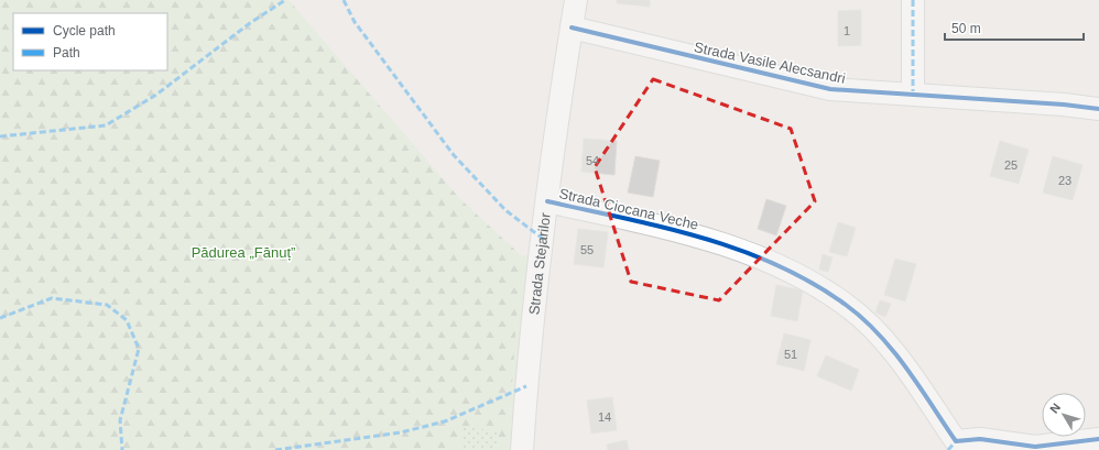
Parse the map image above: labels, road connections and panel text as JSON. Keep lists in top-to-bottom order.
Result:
{
  "streets": {
    "street": ["Strada Vasile Alecsandri", "Strada Ciocana Veche", "Strada Stejarilor"]
  },
  "crossings": [
    ["Strada Vasile Alecsandri", "Strada Stejarilor"],
    ["Strada Ciocana Veche", "Strada Stejarilor"]
  ],
  "parks": ["Pădurea „Fănuț”"],
  "house_numbers": [
    "1",
    "54",
    "25",
    "23",
    "55",
    "51",
    "14"
  ],
  "legend": ["Cycle path", "Path"],
  "scale_bar": "50 m",
  "north": "top left"
}
